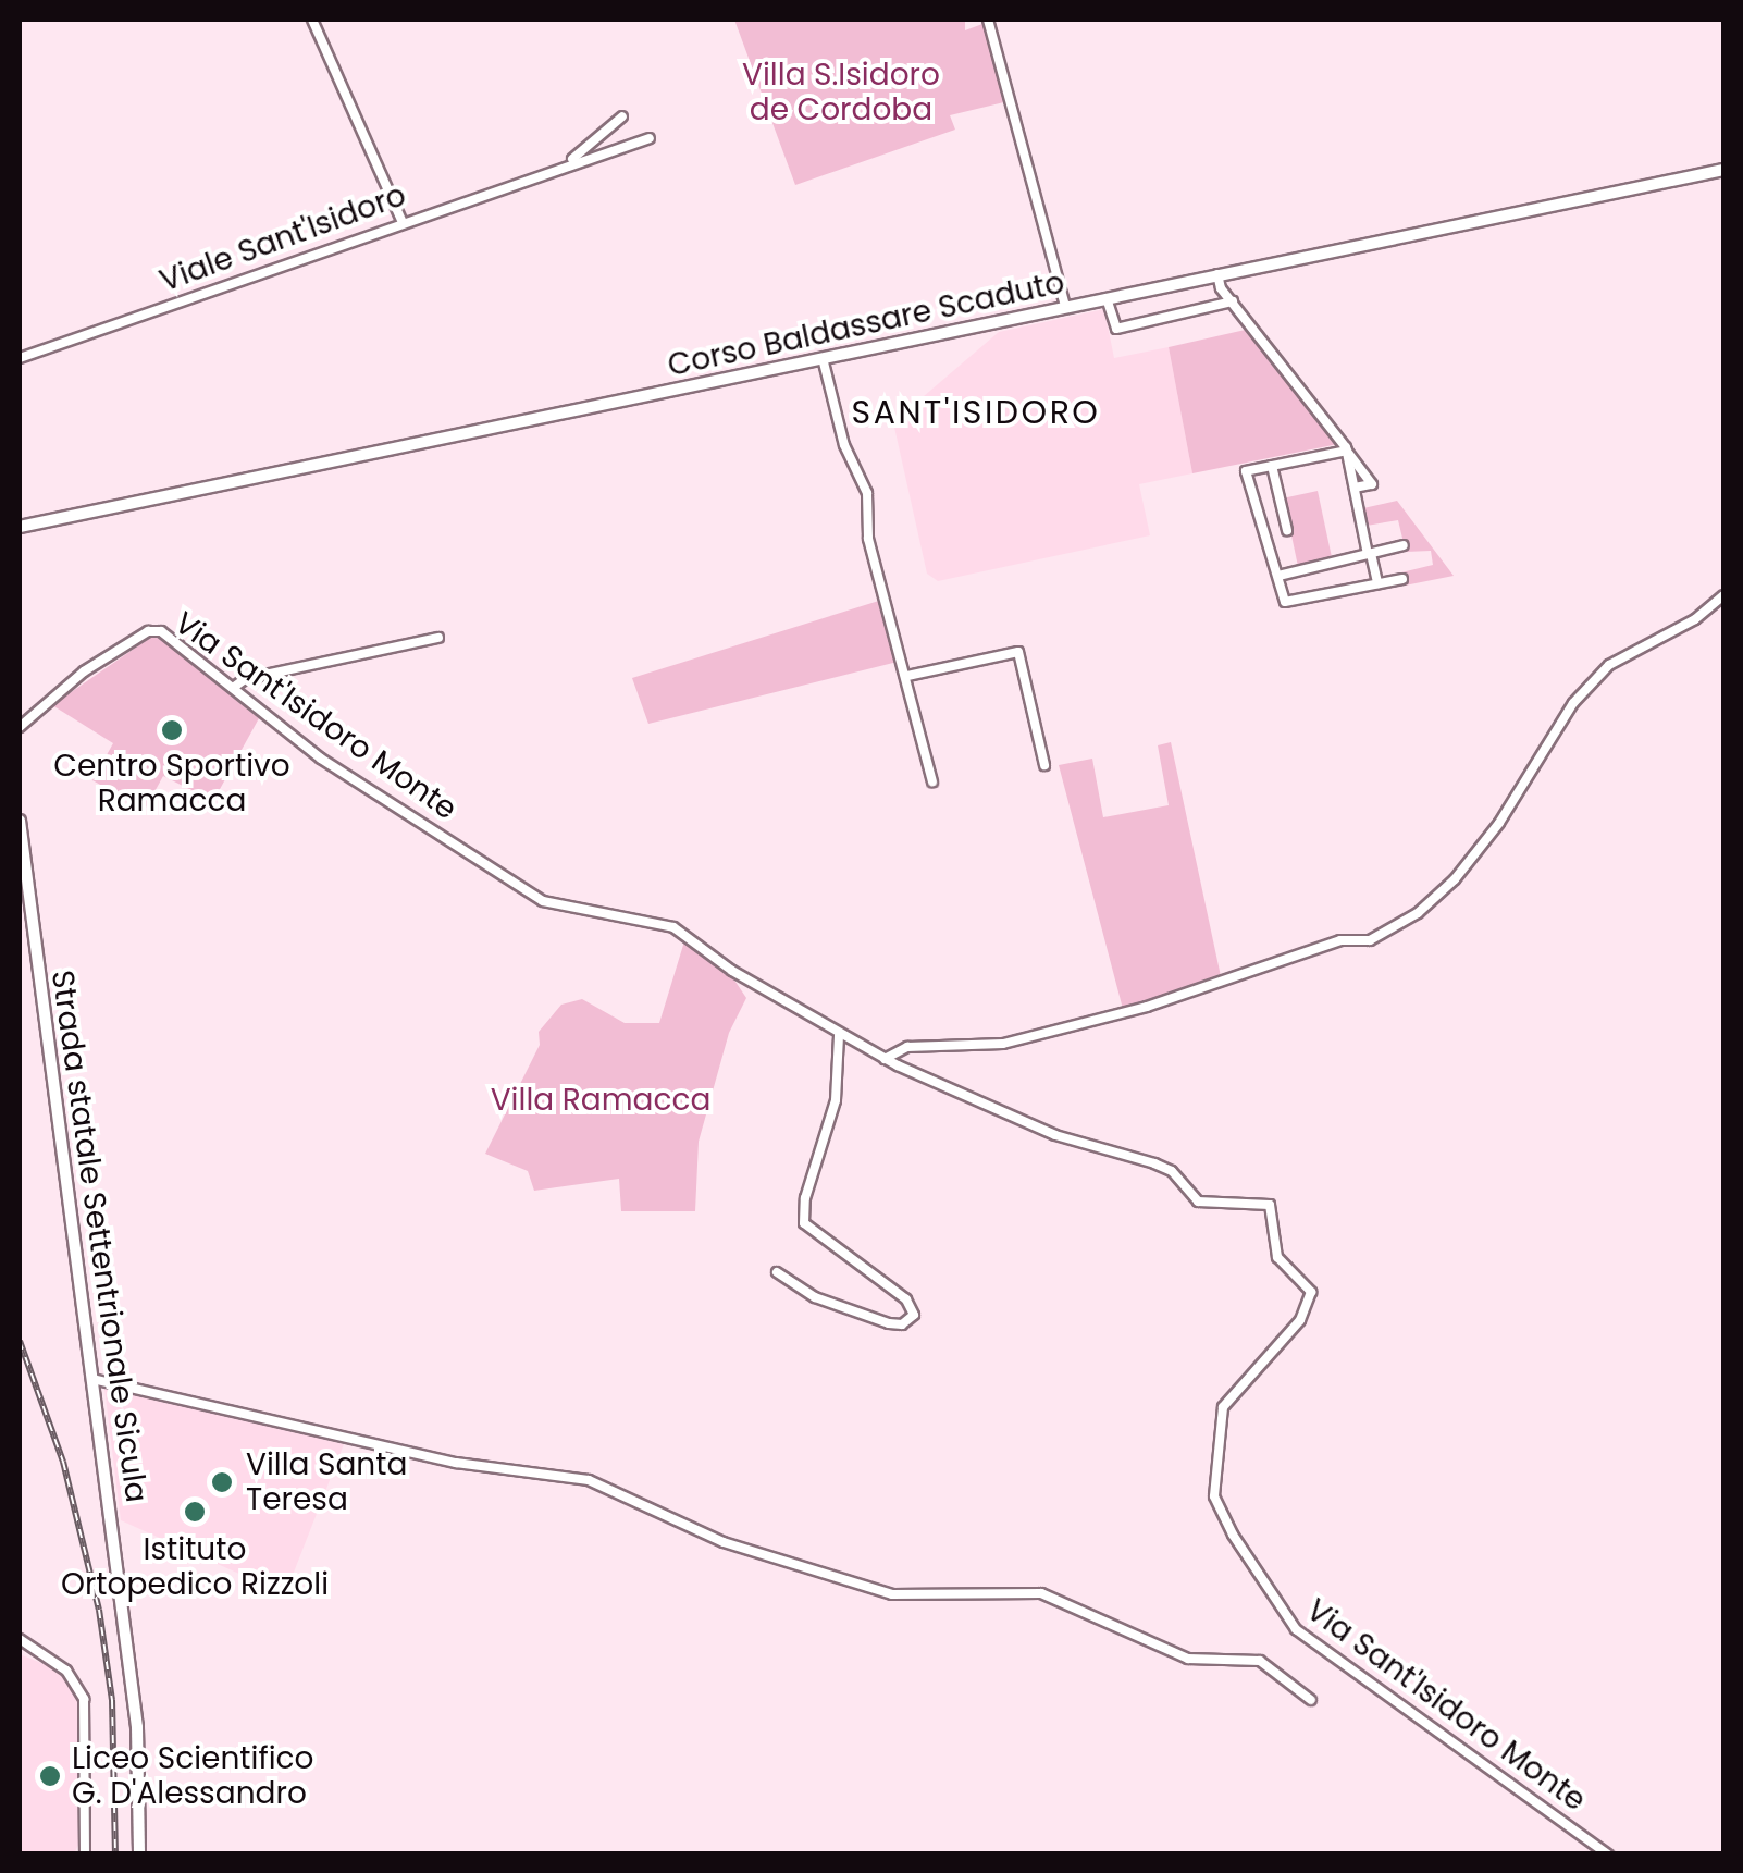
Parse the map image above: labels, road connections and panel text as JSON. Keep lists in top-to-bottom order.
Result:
{
  "streets": {
    "street": [
      "Viale Sant'Isidoro",
      "Corso Baldassare Scaduto",
      "Via Sant'Isidoro Monte",
      "Strada statale Settentrionale Sicula"
    ]
  },
  "districts": ["SANT'ISIDORO"],
  "parks": ["Villa S.Isidoro de Cordoba", "Villa Ramacca"],
  "places": [
    "Centro Sportivo Ramacca",
    "Villa Santa Teresa",
    "Istituto Ortopedico Rizzoli",
    "Liceo Scientifico G. D'Alessandro"
  ]
}
